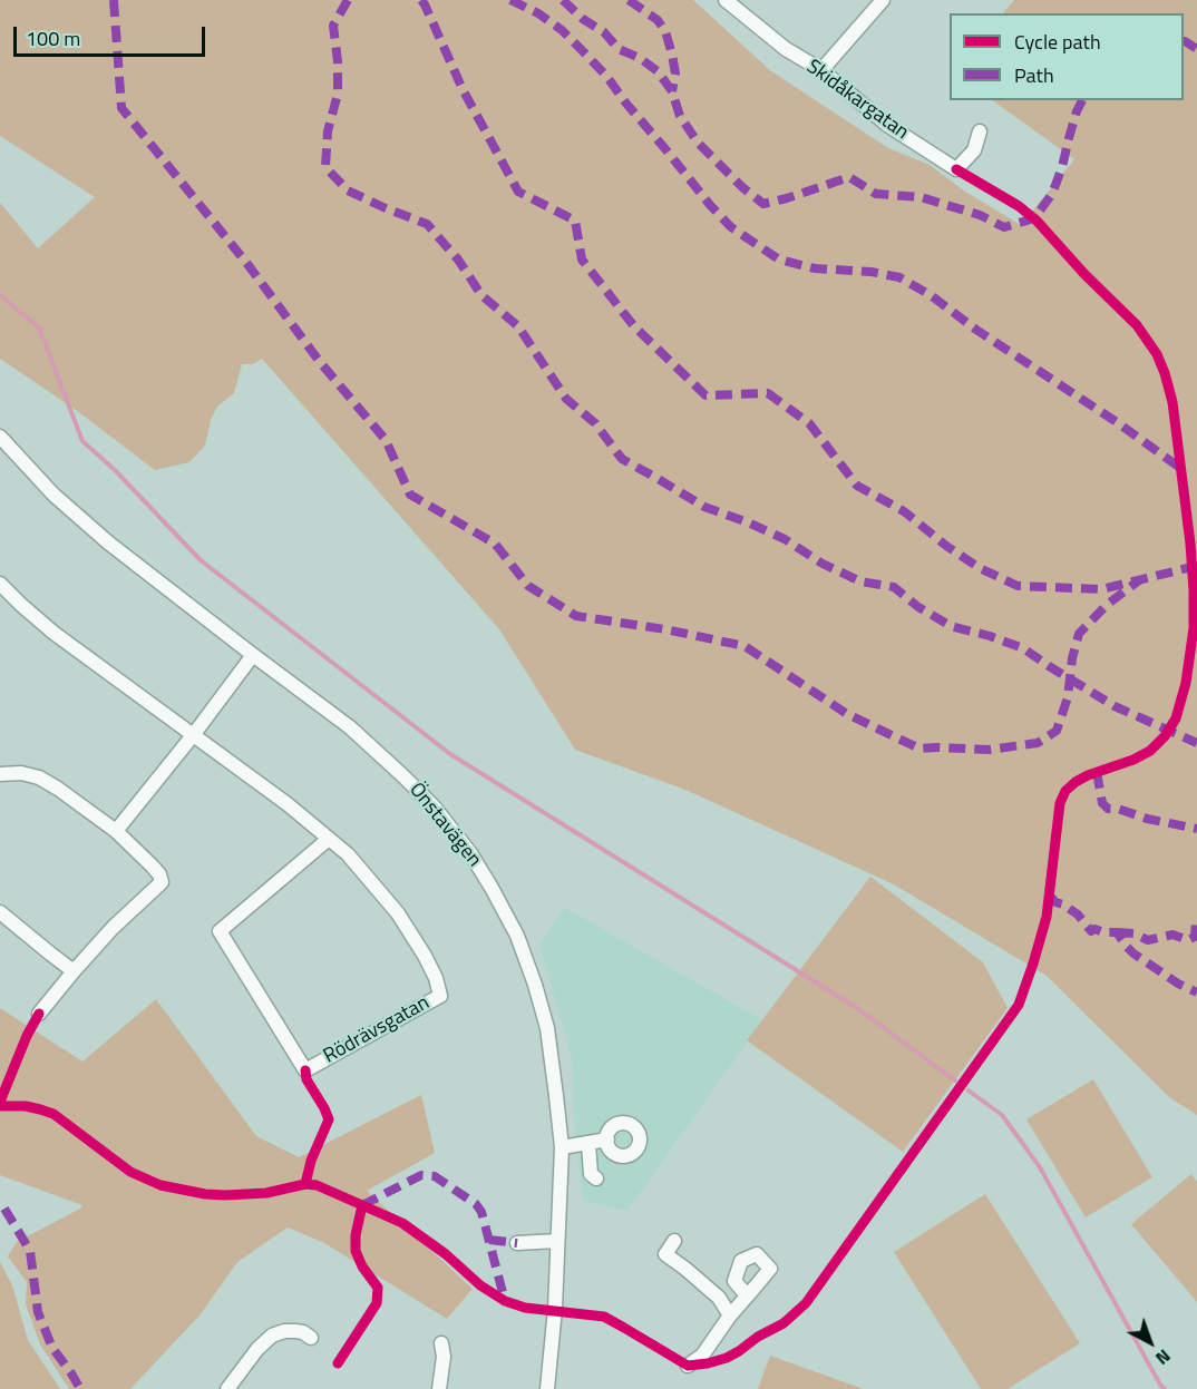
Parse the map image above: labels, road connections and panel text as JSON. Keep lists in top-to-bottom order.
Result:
{
  "streets": {
    "street": ["Skidåkargatan", "Önstavägen", "Rödrävsgatan"]
  },
  "legend": ["Cycle path", "Path"],
  "scale_bar": "100 m",
  "north": "bottom right"
}
